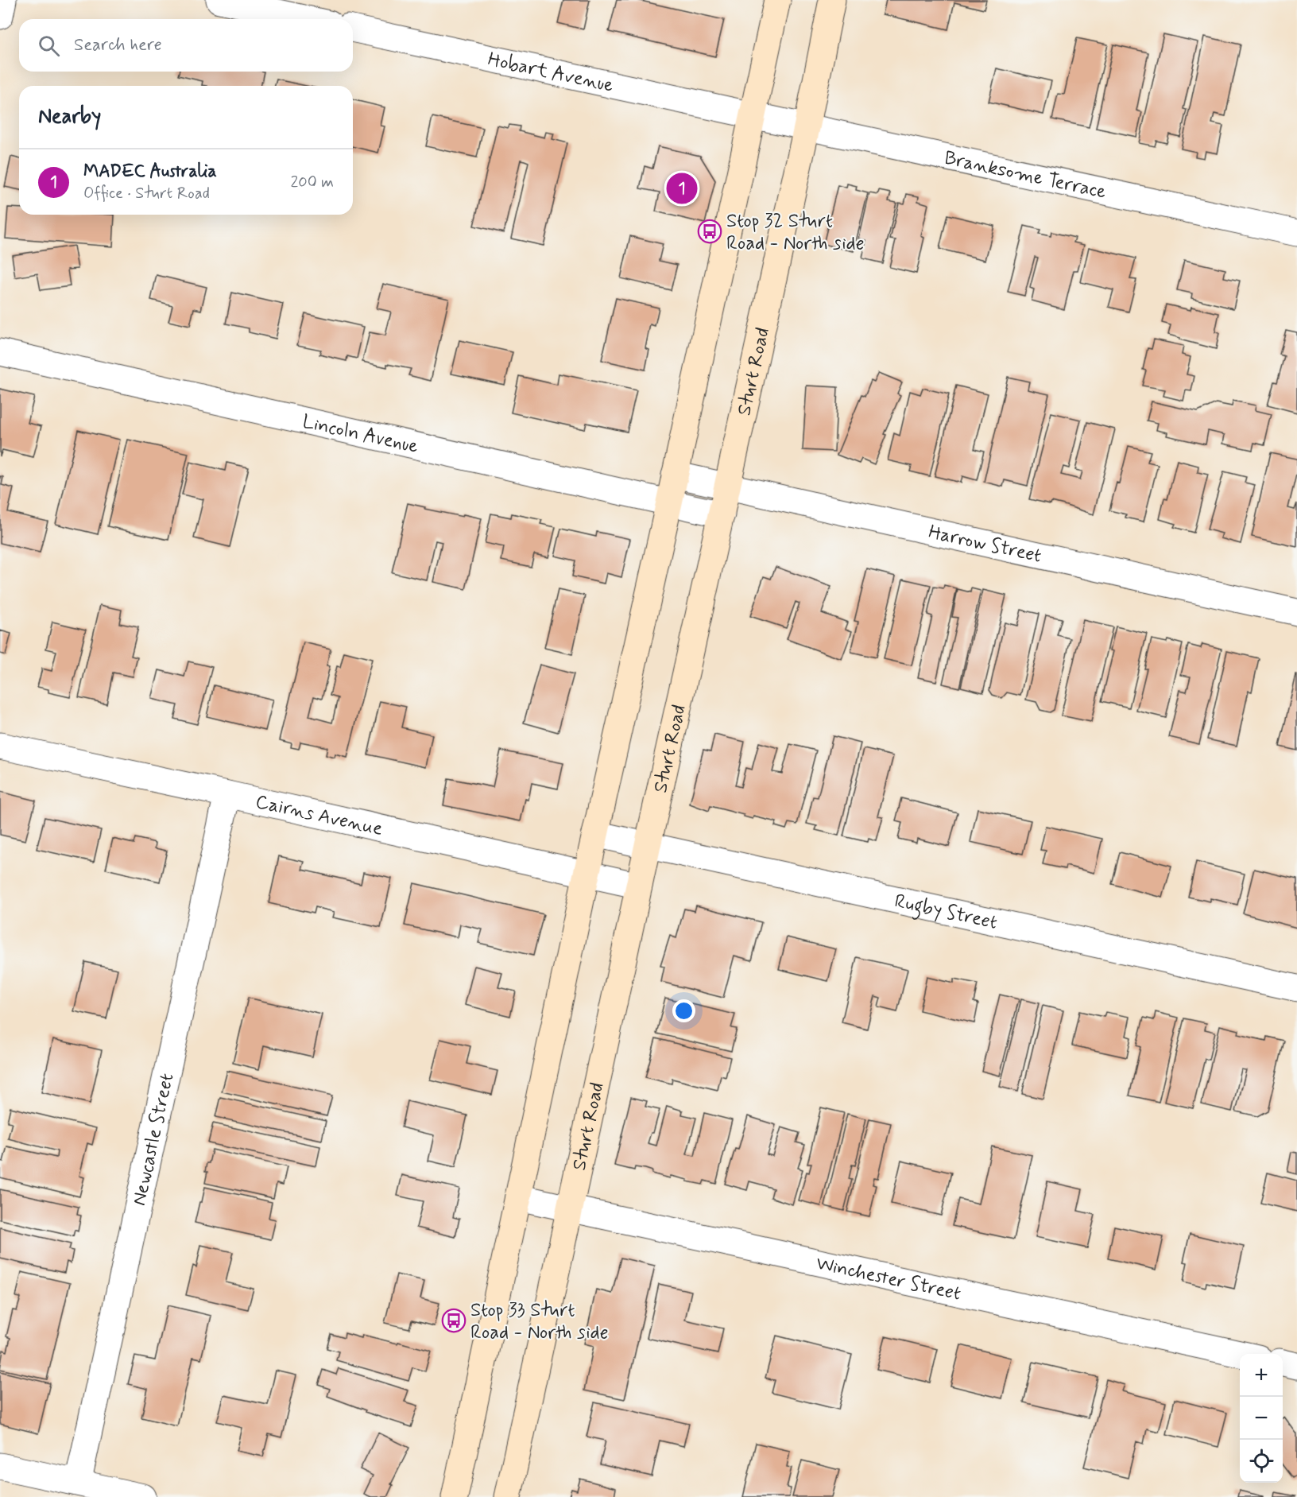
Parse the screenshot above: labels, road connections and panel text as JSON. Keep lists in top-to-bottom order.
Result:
{
  "streets": {
    "main road": ["Sturt Road"],
    "street": [
      "Hobart Avenue",
      "Branksome Terrace",
      "Lincoln Avenue",
      "Harrow Street",
      "Cairns Avenue",
      "Rugby Street",
      "Newcastle Street",
      "Winchester Street"
    ]
  },
  "crossings": [
    ["Hobart Avenue", "Branksome Terrace"],
    ["Branksome Terrace", "Sturt Road"],
    ["Sturt Road", "Lincoln Avenue"],
    ["Sturt Road", "Harrow Street"],
    ["Sturt Road", "Cairns Avenue"],
    ["Sturt Road", "Rugby Street"],
    ["Sturt Road", "Winchester Street"],
    ["Cairns Avenue", "Newcastle Street"]
  ],
  "places": {
    "bus stop": ["Stop 32 Sturt Road - North side", "Stop 33 Sturt Road - North side"]
  },
  "page": {
    "search": "Search here",
    "heading": "Nearby",
    "list": [
      {
        "mark": "1",
        "name": "MADEC Australia",
        "note": "Office · Sturt Road",
        "value": "200 m"
      }
    ],
    "pins": "1",
    "map_buttons": ["+", "−"]
  }
}
